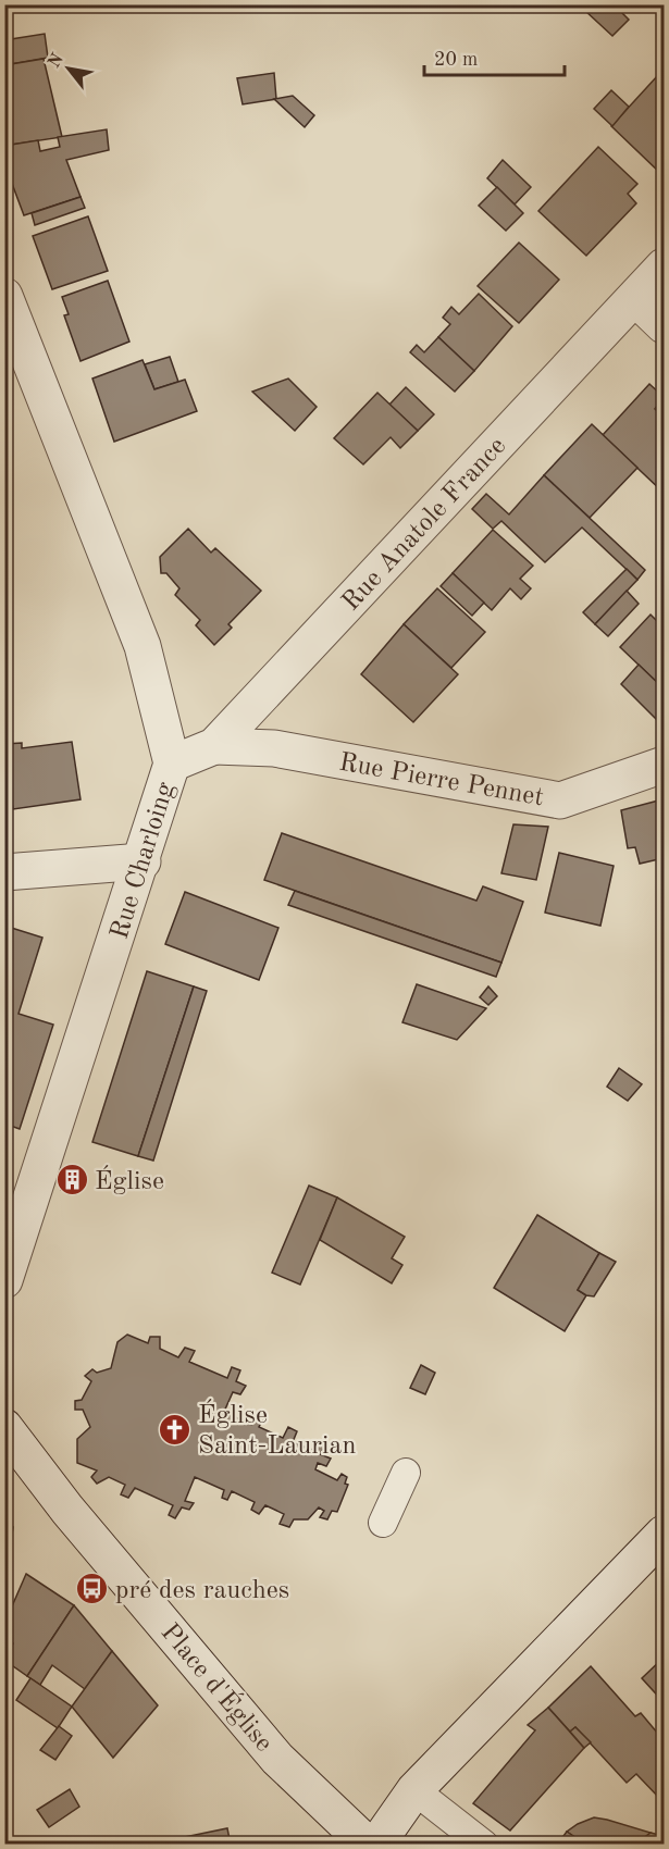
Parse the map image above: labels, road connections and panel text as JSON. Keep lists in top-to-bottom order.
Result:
{
  "streets": {
    "street": [
      "Rue Anatole France",
      "Rue Pierre Pennet",
      "Rue Charloing",
      "Place d'Église"
    ]
  },
  "crossings": [
    ["Rue Anatole France", "Rue Pierre Pennet"],
    ["Rue Anatole France", "Rue Charloing"]
  ],
  "places": {
    "building": ["Église"],
    "church": ["Église Saint-Laurian"],
    "bus stop": ["pré des rauches"]
  },
  "scale_bar": "20 m",
  "north": "top left"
}
